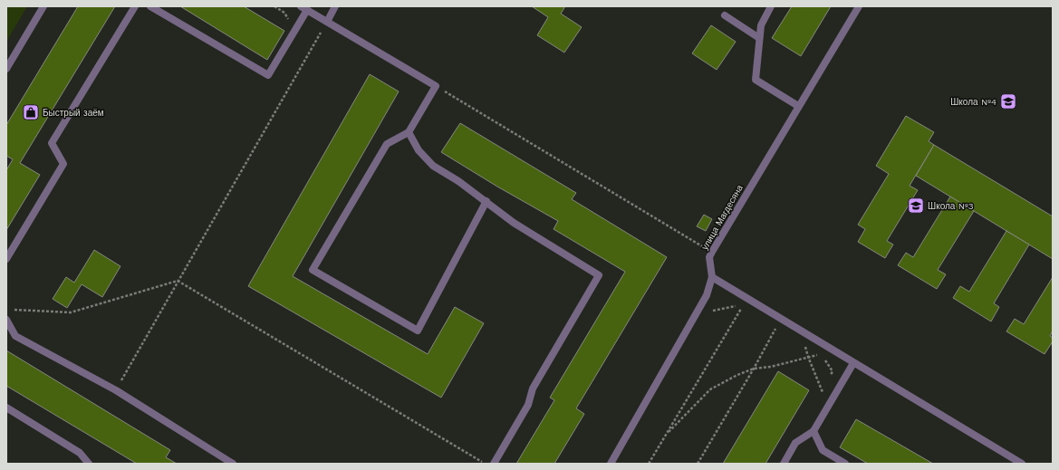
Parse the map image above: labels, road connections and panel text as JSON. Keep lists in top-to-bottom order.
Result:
{
  "streets": {
    "street": ["улица Магдесяна"]
  },
  "places": {
    "school or university": ["Школа №4", "Школа №3"],
    "shop": ["Быстрый заём"]
  }
}
